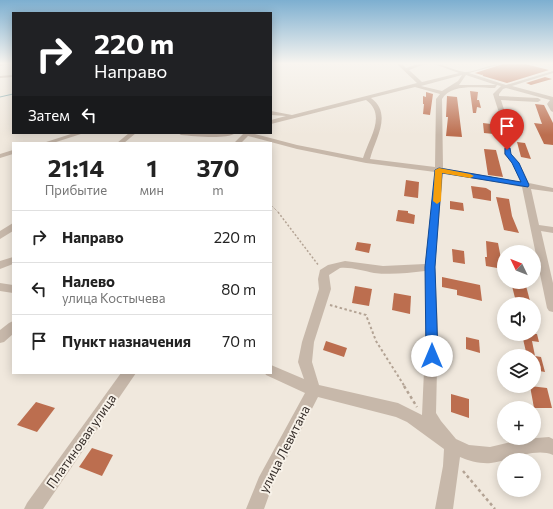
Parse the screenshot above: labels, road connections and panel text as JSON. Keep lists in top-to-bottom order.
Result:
{
  "streets": {
    "street": ["Платиновая улица", "улица Левитана"]
  },
  "north": "top left",
  "page": {
    "turn": ["220 m", "Направо"],
    "then": "Затем",
    "eta": [
      "21:14",
      "Прибытие",
      "1",
      "мин",
      "370",
      "m"
    ],
    "list": [
      {
        "name": "Направо",
        "value": "220 m"
      },
      {
        "name": "Налево",
        "note": "улица Костычева",
        "value": "80 m"
      },
      {
        "name": "Пункт назначения",
        "value": "70 m"
      }
    ],
    "map_buttons": ["+", "−"]
  }
}
